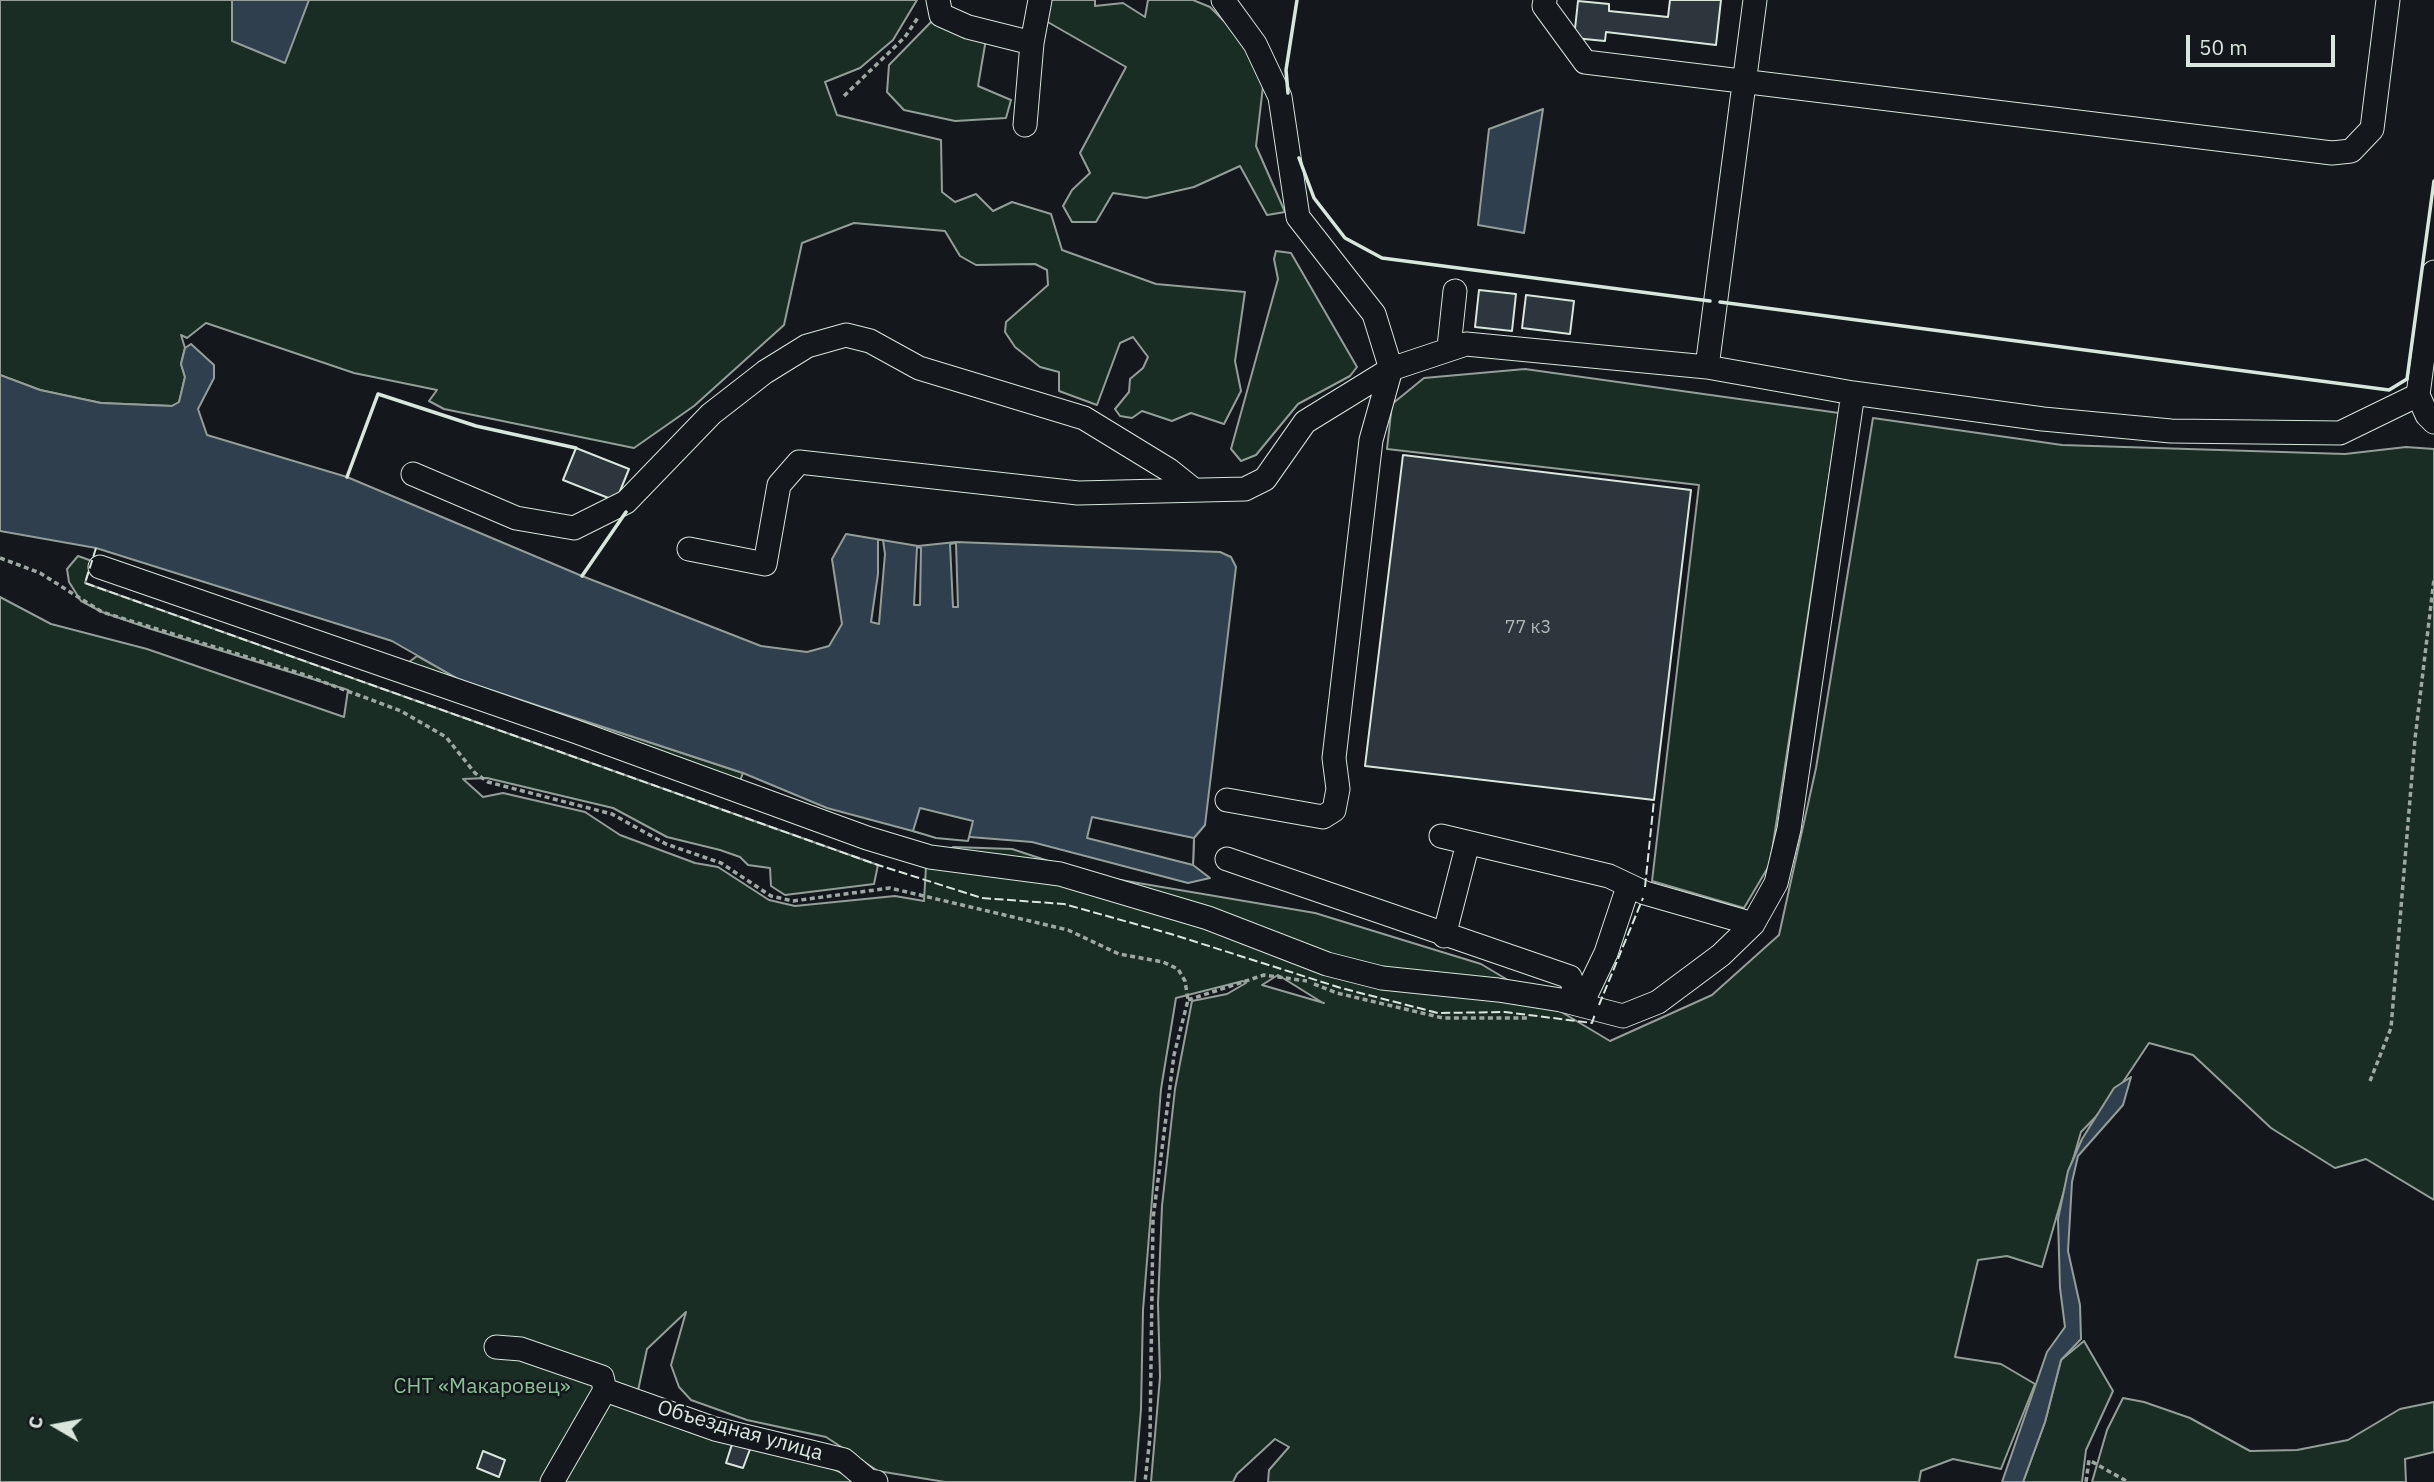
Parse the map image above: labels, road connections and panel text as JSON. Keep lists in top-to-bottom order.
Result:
{
  "streets": {
    "street": ["Объездная улица"]
  },
  "parks": ["СНТ «Макаровец»"],
  "house_numbers": ["77 к3"],
  "scale_bar": "50 m",
  "north": "left"
}
